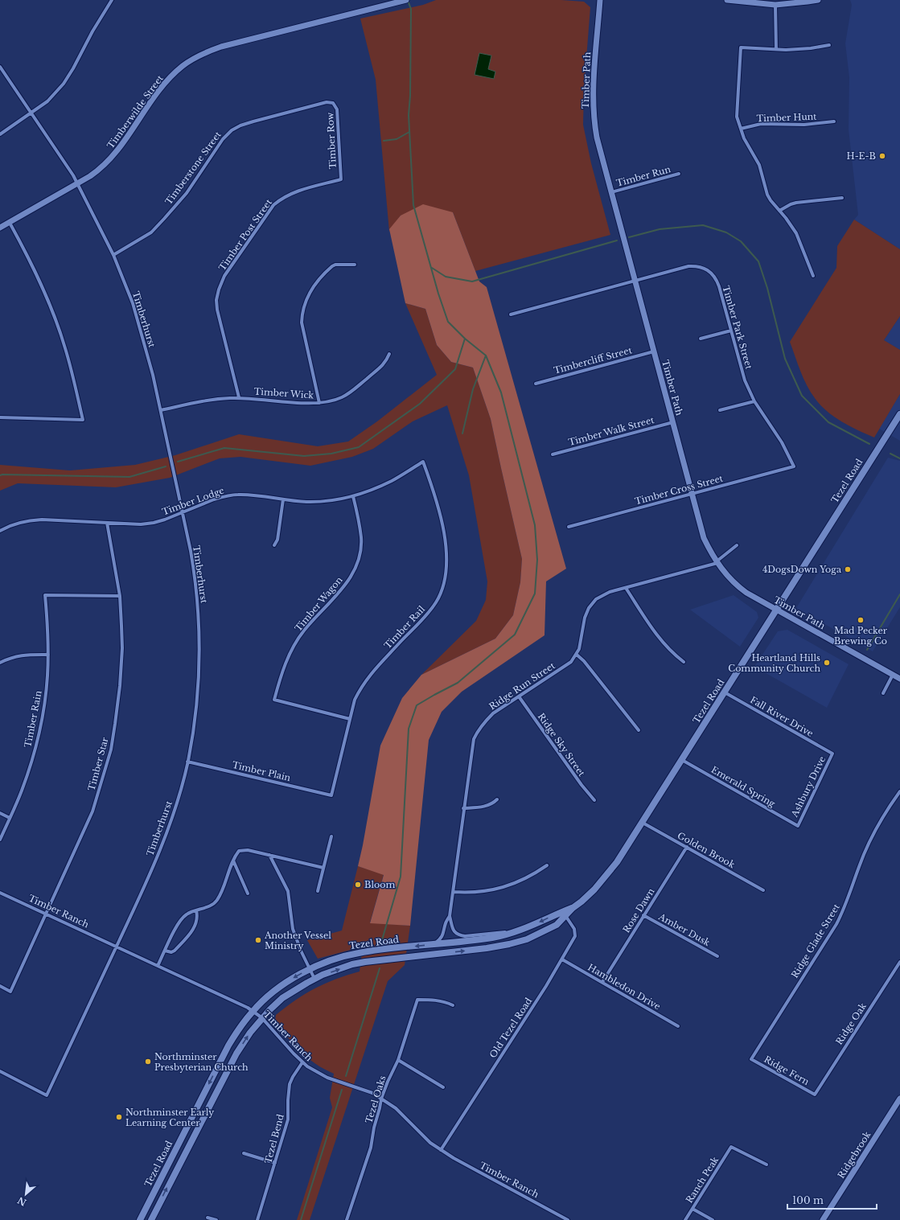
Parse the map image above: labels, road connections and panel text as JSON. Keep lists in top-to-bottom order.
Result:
{
  "streets": {
    "main road": ["Tezel Road"],
    "street": [
      "Timber Path",
      "Timberwilde Street",
      "Timber Hunt",
      "Timber Row",
      "Timberstone Street",
      "Timber Run",
      "Timber Post Street",
      "Timberhurst",
      "Timber Park Street",
      "Timbercliff Street",
      "Timber Wick",
      "Timber Walk Street",
      "Timber Cross Street",
      "Timber Lodge",
      "Timber Wagon",
      "Timber Rail",
      "Ridge Run Street",
      "Fall River Drive",
      "Timber Rain",
      "Ridge Sky Street",
      "Timber Star",
      "Timber Plain",
      "Emerald Spring",
      "Ashbury Drive",
      "Golden Brook",
      "Rose Dawn",
      "Timber Ranch",
      "Amber Dusk",
      "Ridge Glade Street",
      "Hambledon Drive",
      "Ridge Oak",
      "Old Tezel Road",
      "Ridge Fern",
      "Tezel Oaks",
      "Tezel Bend",
      "Ridgebrook",
      "Ranch Peak"
    ]
  },
  "crossings": [
    ["Timber Path", "Timber Run"],
    ["Timber Path", "Timber Park Street"],
    ["Timber Path", "Timbercliff Street"],
    ["Timber Path", "Timber Walk Street"],
    ["Timber Path", "Tezel Road"],
    ["Timber Path", "Timber Cross Street"],
    ["Timber Path", "Ridge Run Street"],
    ["Timberwilde Street", "Timberhurst"],
    ["Timber Row", "Timberstone Street"],
    ["Timber Row", "Timber Post Street"],
    ["Timberstone Street", "Timberhurst"],
    ["Timber Post Street", "Timber Wick"],
    ["Timberhurst", "Timber Wick"],
    ["Timberhurst", "Timber Lodge"],
    ["Timberhurst", "Timber Plain"],
    ["Timberhurst", "Timber Ranch"],
    ["Timber Park Street", "Timber Cross Street"],
    ["Tezel Road", "Ridge Run Street"],
    ["Tezel Road", "Fall River Drive"],
    ["Tezel Road", "Emerald Spring"],
    ["Tezel Road", "Golden Brook"],
    ["Tezel Road", "Timber Ranch"],
    ["Tezel Road", "Old Tezel Road"],
    ["Timber Lodge", "Timber Wagon"],
    ["Timber Lodge", "Timber Rail"],
    ["Timber Lodge", "Timber Star"],
    ["Timber Wagon", "Timber Rail"],
    ["Timber Rail", "Timber Plain"],
    ["Ridge Run Street", "Ridge Sky Street"],
    ["Fall River Drive", "Ashbury Drive"],
    ["Timber Rain", "Timber Star"],
    ["Timber Star", "Timber Ranch"],
    ["Emerald Spring", "Ashbury Drive"],
    ["Golden Brook", "Rose Dawn"],
    ["Rose Dawn", "Amber Dusk"],
    ["Rose Dawn", "Hambledon Drive"],
    ["Timber Ranch", "Old Tezel Road"],
    ["Timber Ranch", "Tezel Oaks"],
    ["Timber Ranch", "Tezel Bend"],
    ["Ridge Glade Street", "Ridge Fern"],
    ["Hambledon Drive", "Old Tezel Road"],
    ["Ridge Oak", "Ridge Fern"]
  ],
  "places": [
    "H-E-B",
    "4DogsDown Yoga",
    "Mad Pecker Brewing Co",
    "Heartland Hills Community Church",
    "Bloom",
    "Another Vessel Ministry",
    "Northminster Presbyterian Church",
    "Northminster Early Learning Center"
  ],
  "scale_bar": "100 m",
  "north": "bottom left"
}
